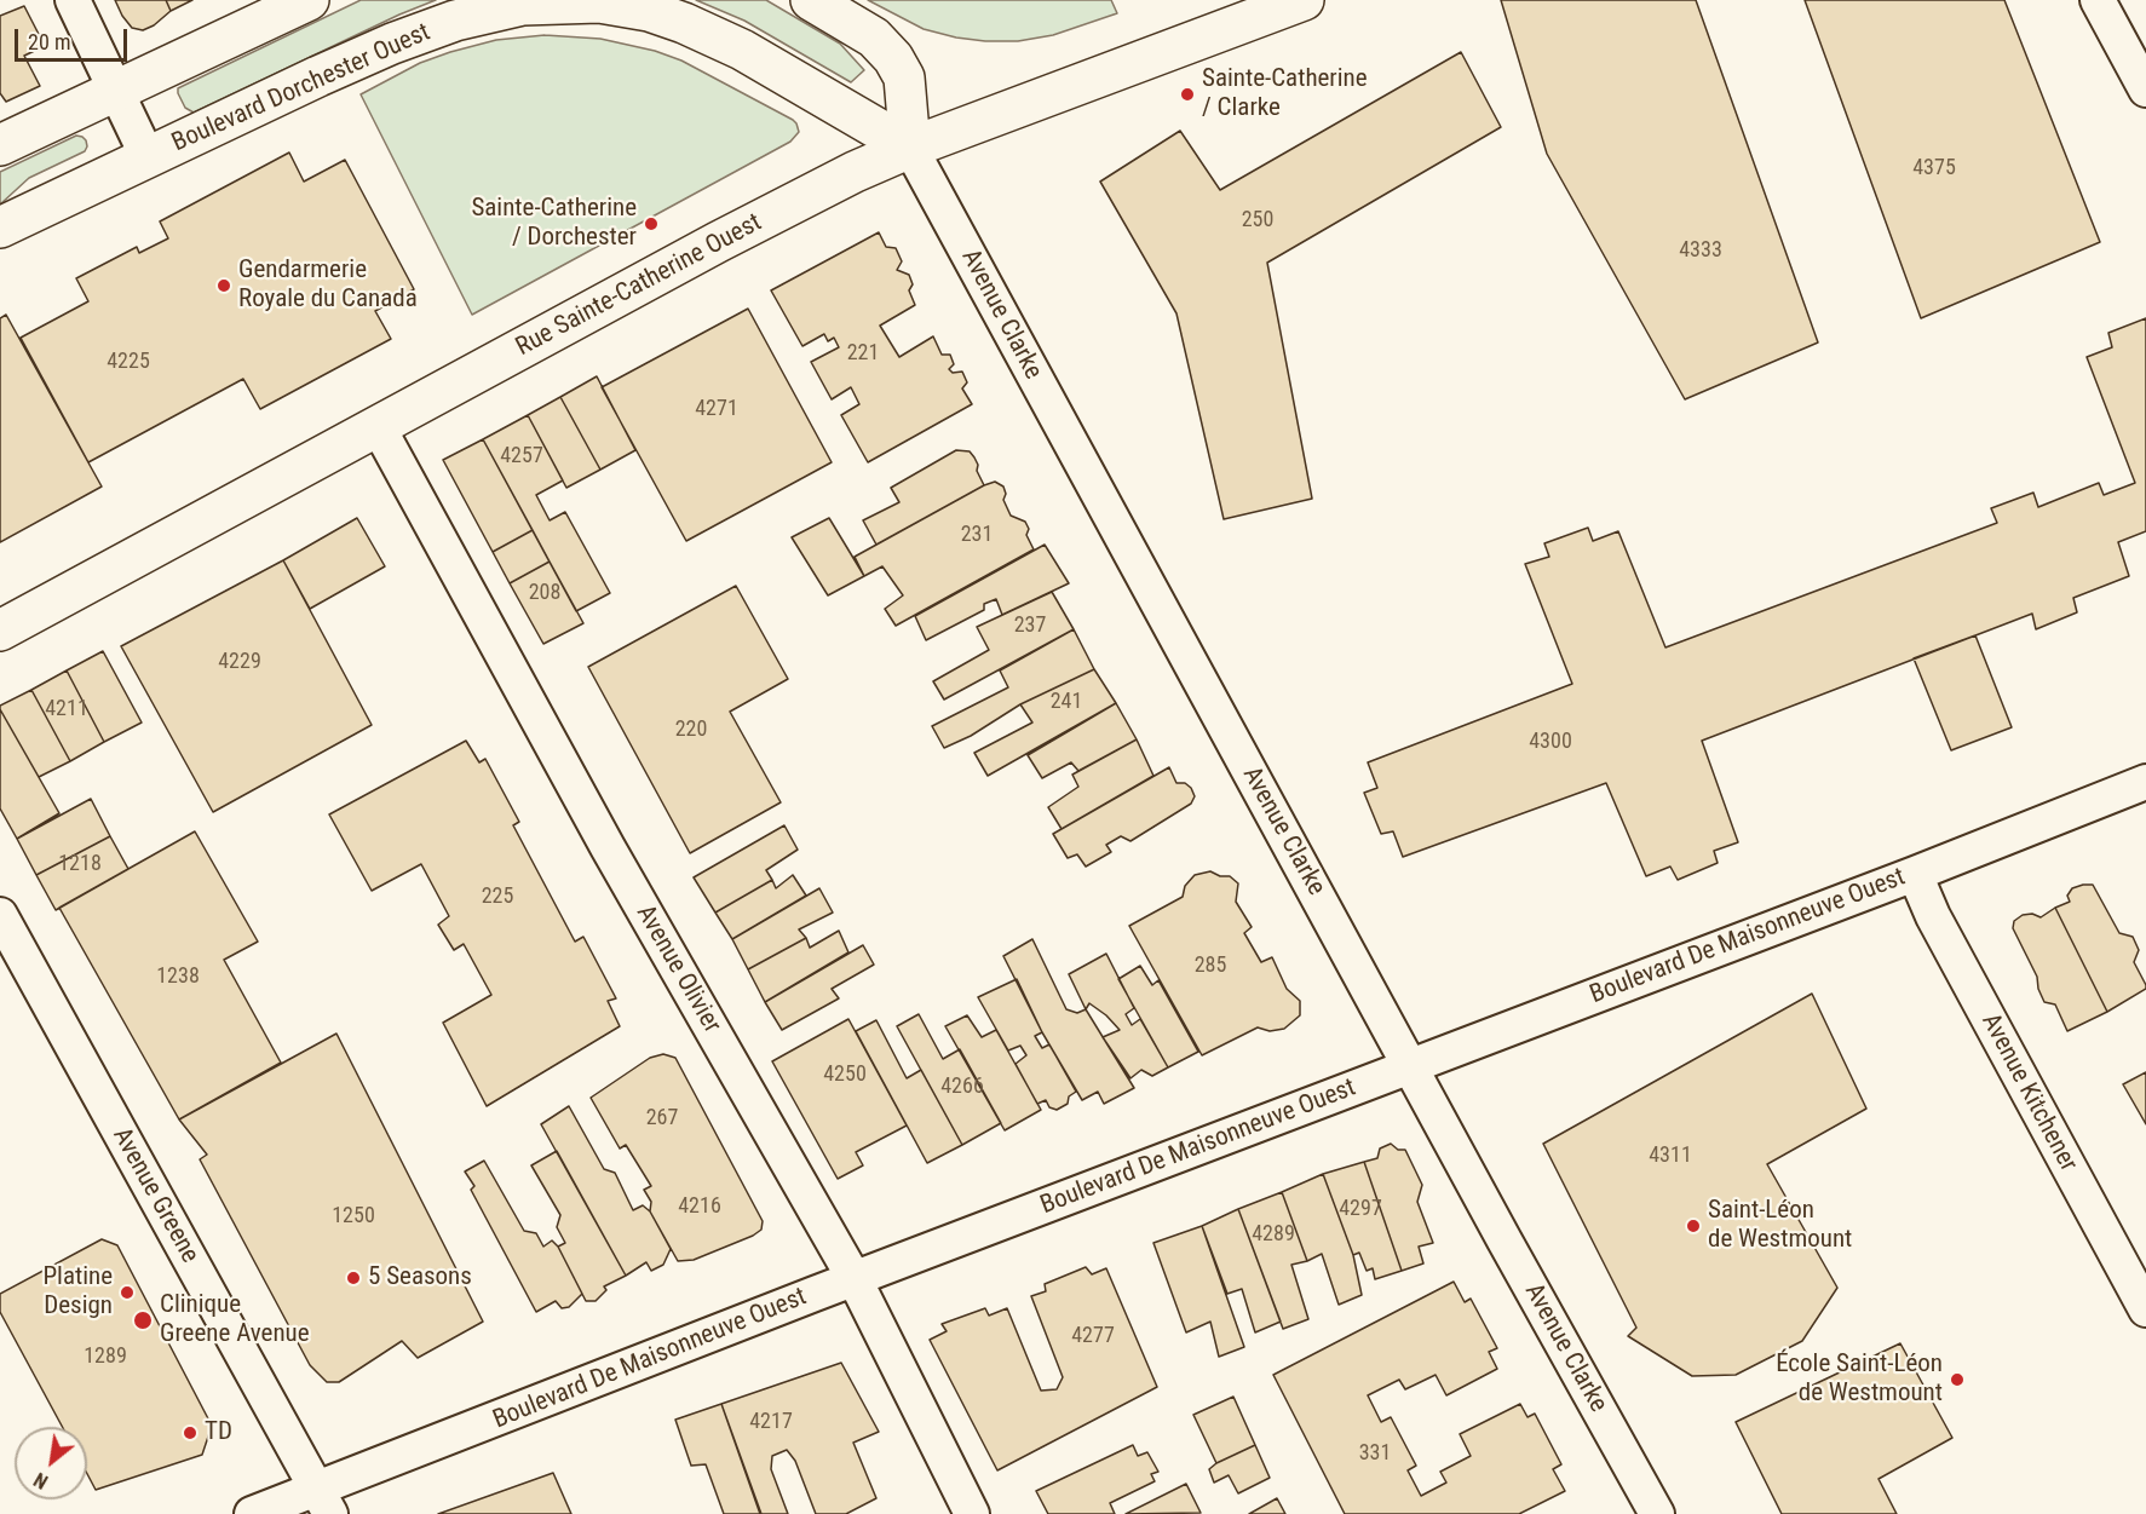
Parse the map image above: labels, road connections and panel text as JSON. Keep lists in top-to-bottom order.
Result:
{
  "streets": {
    "main road": ["Boulevard Dorchester Ouest", "Rue Sainte-Catherine Ouest"],
    "street": [
      "Avenue Clarke",
      "Boulevard De Maisonneuve Ouest",
      "Avenue Olivier",
      "Avenue Kitchener",
      "Avenue Greene"
    ]
  },
  "crossings": [
    ["Boulevard Dorchester Ouest", "Rue Sainte-Catherine Ouest"],
    ["Boulevard Dorchester Ouest", "Avenue Clarke"],
    ["Rue Sainte-Catherine Ouest", "Avenue Clarke"],
    ["Rue Sainte-Catherine Ouest", "Avenue Olivier"],
    ["Avenue Clarke", "Boulevard De Maisonneuve Ouest"],
    ["Boulevard De Maisonneuve Ouest", "Avenue Olivier"],
    ["Boulevard De Maisonneuve Ouest", "Avenue Kitchener"],
    ["Boulevard De Maisonneuve Ouest", "Avenue Greene"]
  ],
  "places": [
    "Sainte-Catherine / Clarke",
    "Sainte-Catherine / Dorchester",
    "Gendarmerie Royale du Canada",
    "Saint-Léon de Westmount",
    "5 Seasons",
    "Platine Design",
    "Clinique Greene Avenue",
    "École Saint-Léon de Westmount",
    "TD"
  ],
  "house_numbers": [
    "4375",
    "250",
    "4333",
    "221",
    "4225",
    "4271",
    "4257",
    "231",
    "208",
    "237",
    "4229",
    "241",
    "4211",
    "220",
    "4300",
    "1218",
    "225",
    "285",
    "1238",
    "4250",
    "4266",
    "267",
    "4311",
    "4216",
    "4297",
    "1250",
    "4289",
    "4277",
    "1289",
    "4217",
    "331"
  ],
  "scale_bar": "20 m",
  "north": "bottom left"
}
